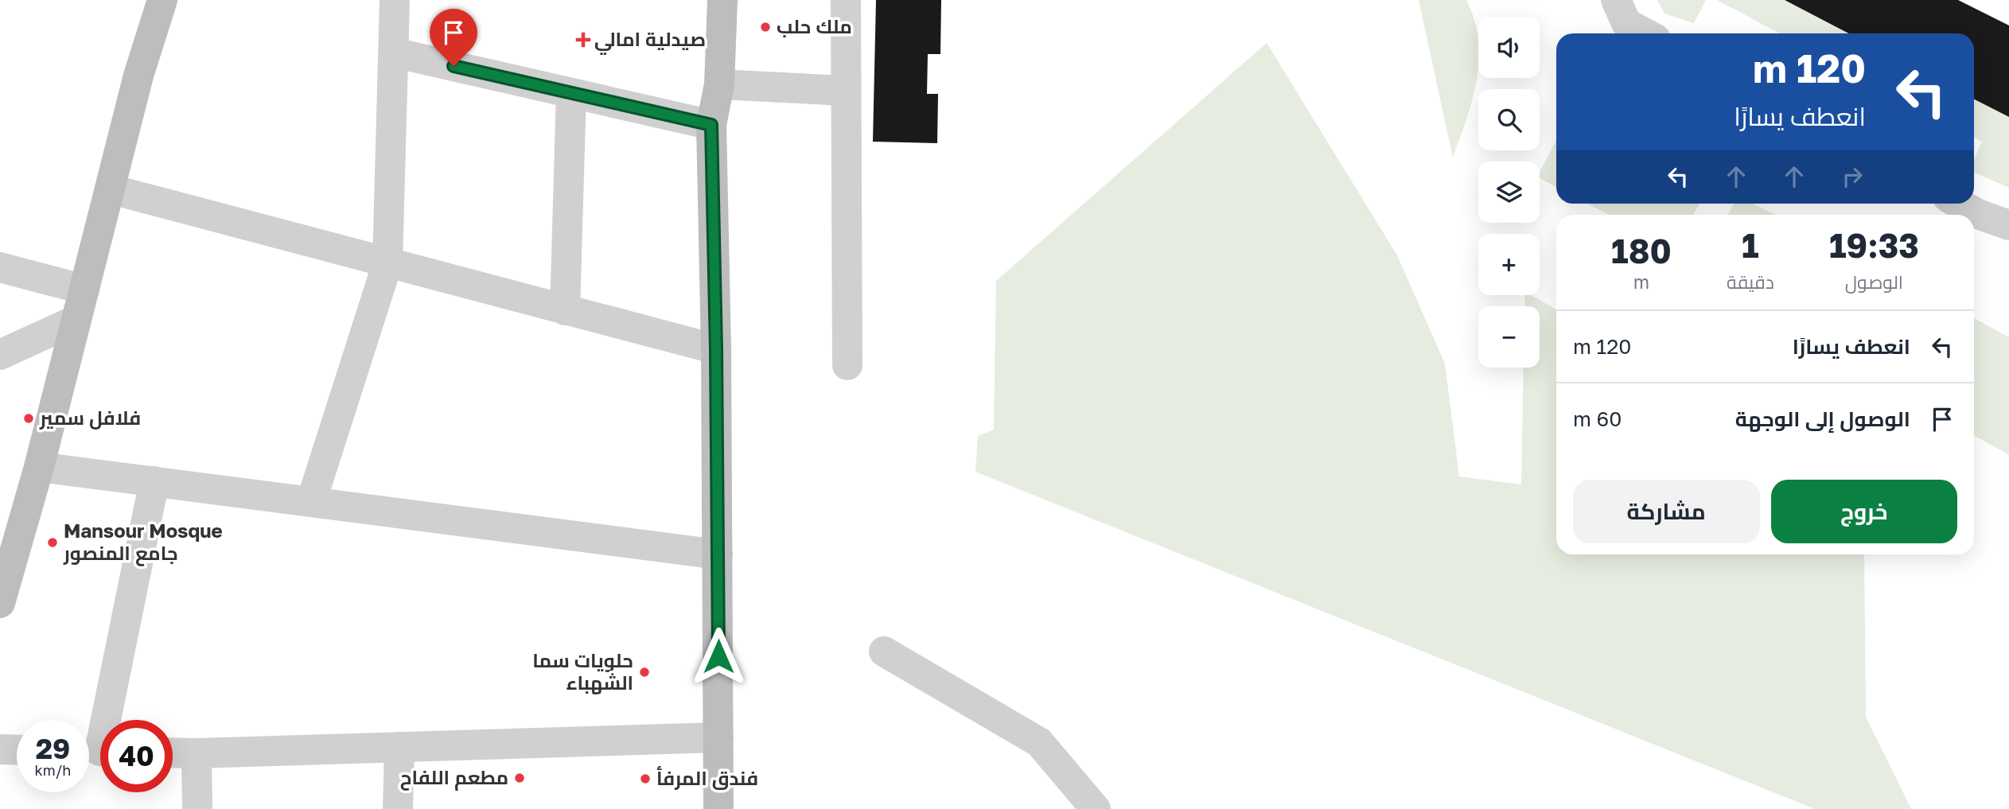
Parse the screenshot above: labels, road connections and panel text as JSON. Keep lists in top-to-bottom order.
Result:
{
  "places": {
    "other": [
      "ملك حلب",
      "فلافل سمير",
      "Mansour Mosque جامع المنصور",
      "حلويات سما الشهباء",
      "مطعم اللفاح",
      "فندق المرفأ"
    ],
    "health": ["صيدلية امالي"]
  },
  "page": {
    "map_buttons": ["+", "−"],
    "turn": ["120 m", "انعطف يسارًا"],
    "eta": [
      "19:33",
      "الوصول",
      "1",
      "دقيقة",
      "180",
      "m"
    ],
    "list": [
      {
        "name": "انعطف يسارًا",
        "value": "120 m"
      },
      {
        "name": "الوصول إلى الوجهة",
        "value": "60 m"
      }
    ],
    "buttons": ["خروج", "مشاركة"],
    "speed": "29 km/h",
    "limit": "40"
  }
}
